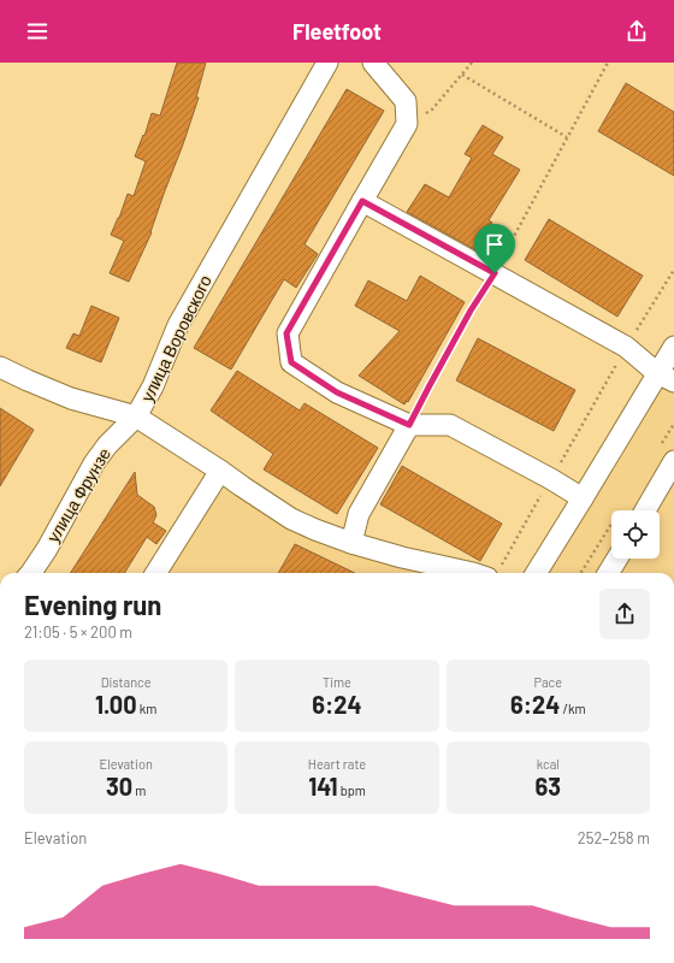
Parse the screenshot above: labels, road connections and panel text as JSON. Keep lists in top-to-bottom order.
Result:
{
  "streets": {
    "street": ["улица Воровского", "улица Фрунзе"]
  },
  "crossings": [
    ["улица Воровского", "улица Фрунзе"]
  ],
  "page": {
    "header": "Fleetfoot",
    "heading": ["Evening run", "21:05 · 5 × 200 m"],
    "stats": [
      ["Distance", "1.00 km"],
      ["Time", "6:24"],
      ["Pace", "6:24 /km"],
      ["Elevation", "30 m"],
      ["Heart rate", "141 bpm"],
      ["kcal", "63"]
    ],
    "chart": ["Elevation", "252–258 m"]
  }
}
